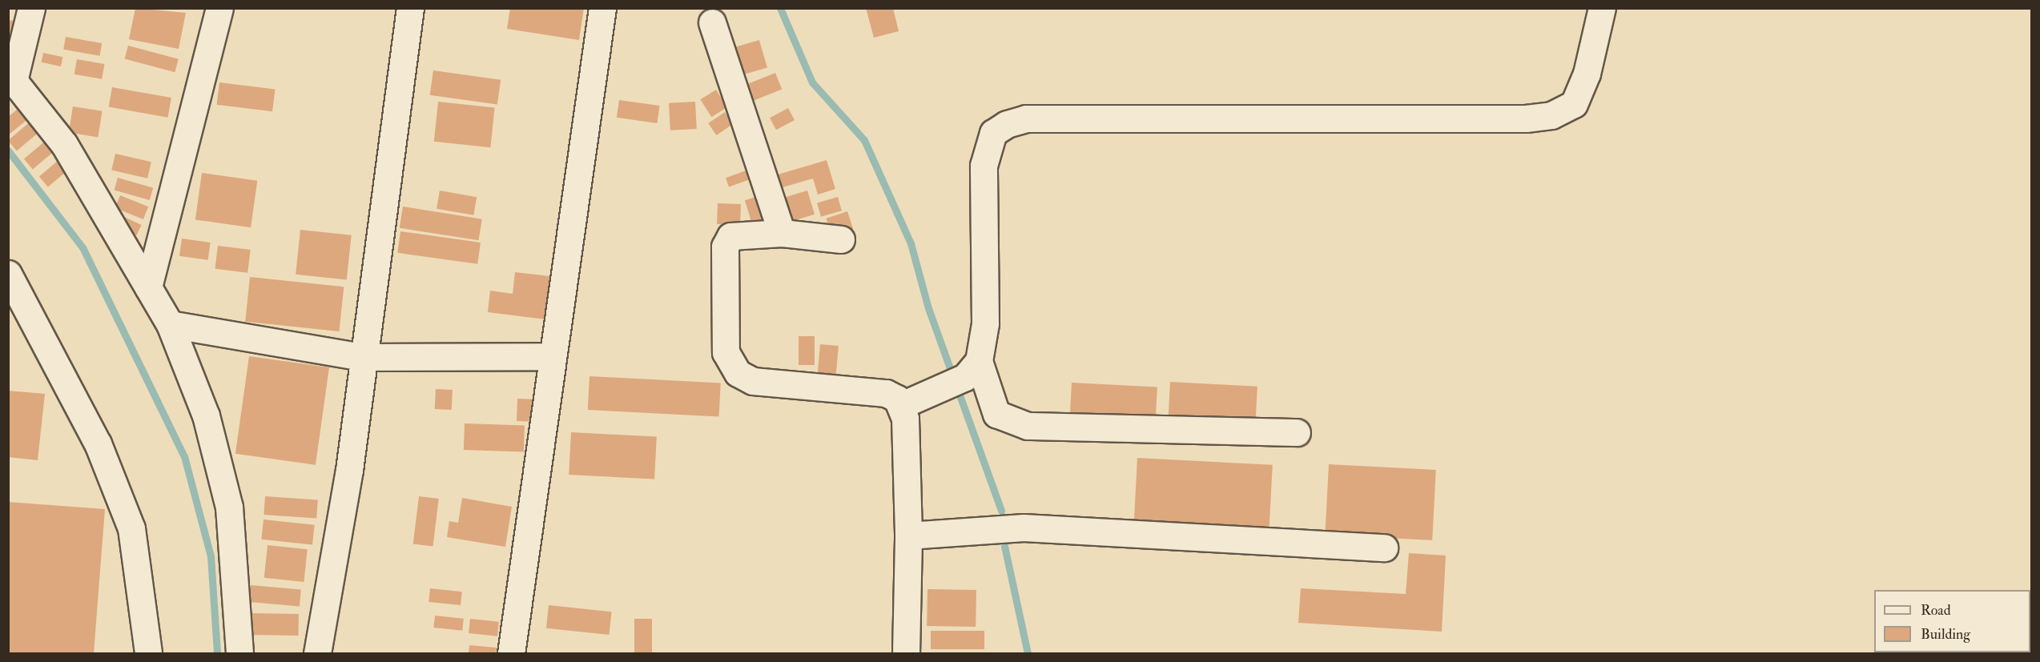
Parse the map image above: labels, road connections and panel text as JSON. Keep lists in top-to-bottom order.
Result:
{
  "legend": ["Road", "Building"]
}
